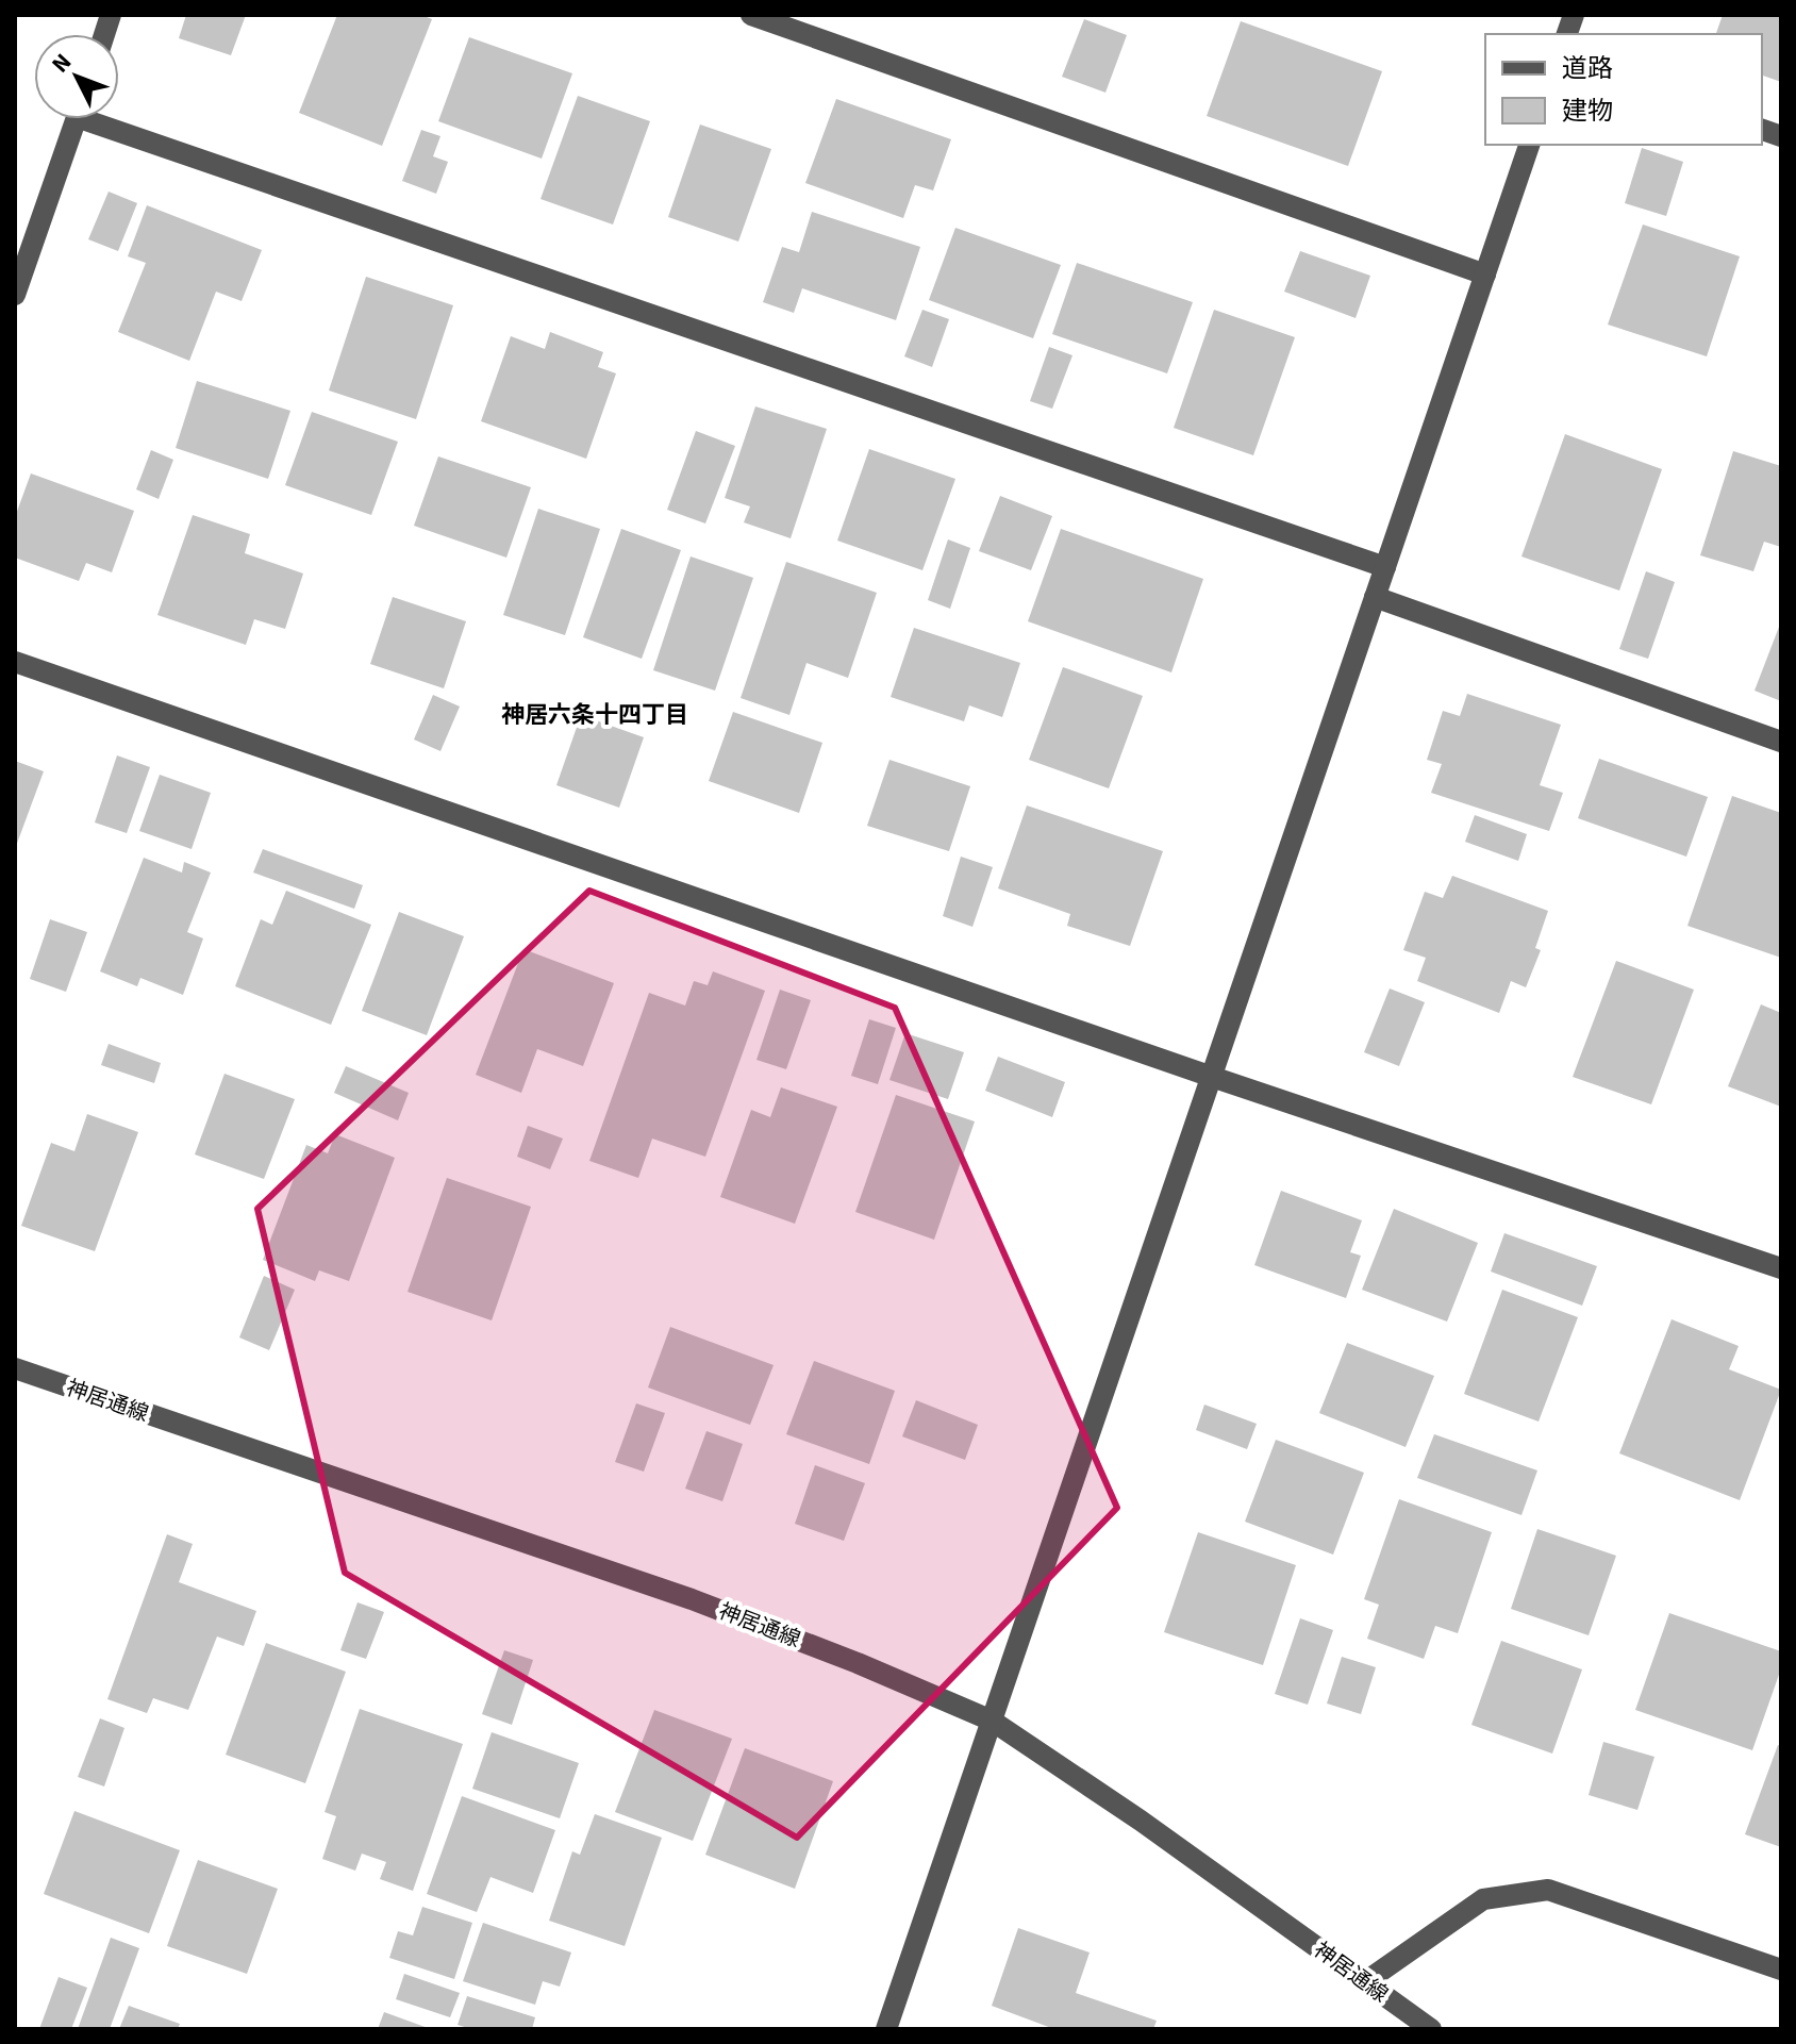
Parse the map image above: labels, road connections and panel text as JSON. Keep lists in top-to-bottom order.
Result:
{
  "streets": {
    "street": ["神居通線"]
  },
  "districts": ["神居六条十四丁目"],
  "legend": ["道路", "建物"],
  "north": "top left"
}
